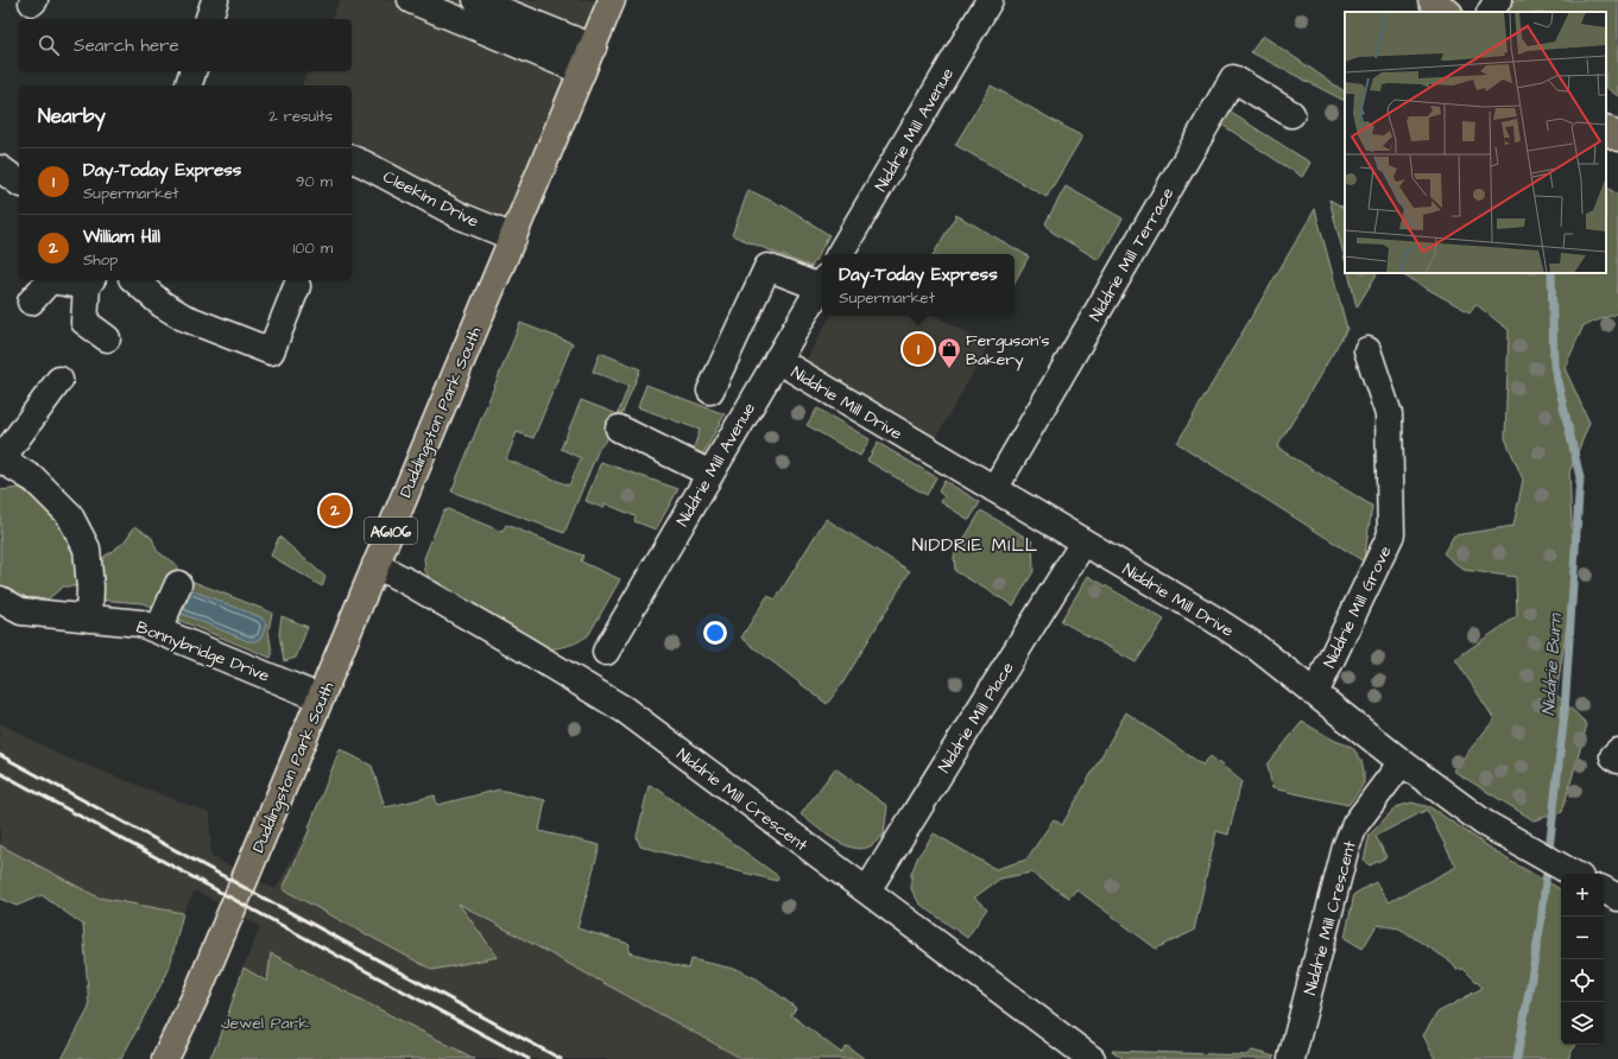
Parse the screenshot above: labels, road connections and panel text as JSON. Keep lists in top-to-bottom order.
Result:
{
  "streets": {
    "main road": ["Duddingston Park South", "A6106"],
    "street": [
      "Niddrie Mill Avenue",
      "Cleekim Drive",
      "Niddrie Mill Terrace",
      "Niddrie Mill Drive",
      "Niddrie Mill Grove",
      "Bonnybridge Drive",
      "Niddrie Mill Place",
      "Niddrie Mill Crescent"
    ]
  },
  "crossings": [
    ["Niddrie Mill Avenue", "Niddrie Mill Drive"],
    ["Cleekim Drive", "Duddingston Park South"],
    ["Niddrie Mill Terrace", "Niddrie Mill Drive"],
    ["Niddrie Mill Drive", "Niddrie Mill Grove"],
    ["Niddrie Mill Drive", "Niddrie Mill Place"],
    ["Niddrie Mill Drive", "Niddrie Mill Crescent"],
    ["Duddingston Park South", "Bonnybridge Drive"],
    ["Duddingston Park South", "Niddrie Mill Crescent"],
    ["Niddrie Mill Place", "Niddrie Mill Crescent"]
  ],
  "districts": ["NIDDRIE MILL"],
  "water": ["Niddrie Burn"],
  "parks": ["Jewel Park"],
  "places": {
    "shop": ["Ferguson's Bakery"]
  },
  "page": {
    "search": "Search here",
    "heading": ["Nearby", "2 results"],
    "list": [
      {
        "mark": "1",
        "name": "Day-Today Express",
        "note": "Supermarket",
        "value": "90 m"
      },
      {
        "mark": "2",
        "name": "William Hill",
        "note": "Shop",
        "value": "100 m"
      }
    ],
    "popup": ["Day-Today Express", "Supermarket"],
    "pins": ["1", "2"],
    "map_buttons": ["+", "−"]
  }
}
